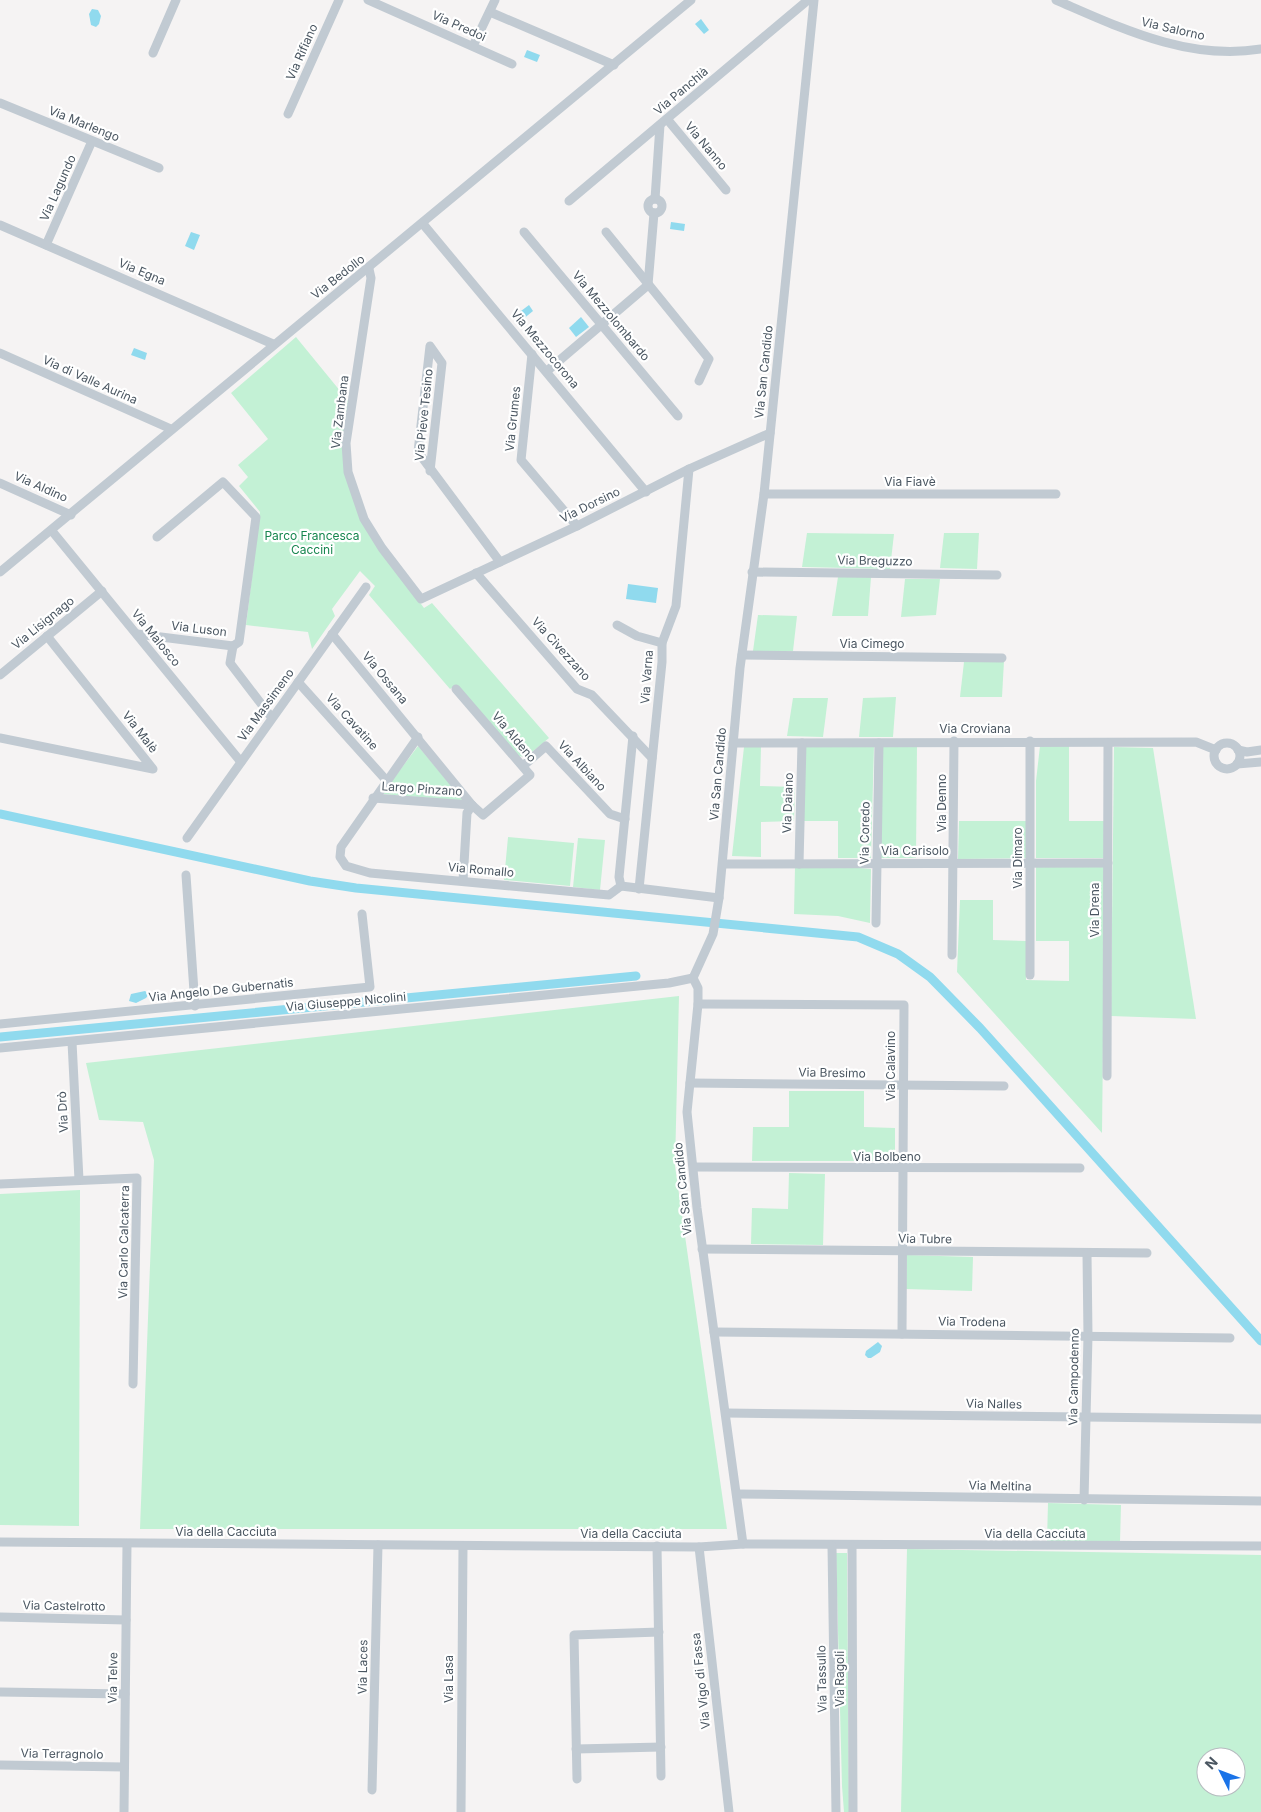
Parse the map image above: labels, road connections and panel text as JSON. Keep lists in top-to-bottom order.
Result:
{
  "streets": {
    "street": [
      "Via Predoi",
      "Via Salorno",
      "Via Rifiano",
      "Via Panchià",
      "Via Marlengo",
      "Via Nanno",
      "Via Lagundo",
      "Via Egna",
      "Via Bedollo",
      "Via Mezzolombardo",
      "Via Mezzocorona",
      "Via San Candido",
      "Via di Valle Aurina",
      "Via Zambana",
      "Via Pieve Tesino",
      "Via Grumes",
      "Via Fiavè",
      "Via Aldino",
      "Via Dorsino",
      "Via Breguzzo",
      "Via Lisignago",
      "Via Luson",
      "Via Malosco",
      "Via Cimego",
      "Via Civezzano",
      "Via Varna",
      "Via Ossana",
      "Via Massimeno",
      "Via Cavatine",
      "Via Croviana",
      "Via Malè",
      "Via Aldeno",
      "Via Albiano",
      "Largo Pinzano",
      "Via Daiano",
      "Via Denno",
      "Via Coredo",
      "Via Carisolo",
      "Via Dimaro",
      "Via Romallo",
      "Via Drena",
      "Via Angelo De Gubernatis",
      "Via Giuseppe Nicolini",
      "Via Calavino",
      "Via Bresimo",
      "Via Drò",
      "Via Bolbeno",
      "Via Tubre",
      "Via Carlo Calcaterra",
      "Via Trodena",
      "Via Campodenno",
      "Via Nalles",
      "Via Meltina",
      "Via della Cacciuta",
      "Via Castelrotto",
      "Via Laces",
      "Via Telve",
      "Via Lasa",
      "Via Tassullo",
      "Via Ragoli",
      "Via Vigo di Fassa",
      "Via Terragnolo"
    ]
  },
  "crossings": [
    ["Via Panchià", "Via Nanno"],
    ["Via Marlengo", "Via Lagundo"],
    ["Via Lagundo", "Via Egna"],
    ["Via Egna", "Via Bedollo"],
    ["Via Bedollo", "Via Mezzocorona"],
    ["Via Bedollo", "Via di Valle Aurina"],
    ["Via Bedollo", "Via Zambana"],
    ["Via Bedollo", "Via Aldino"],
    ["Via Bedollo", "Via Malosco"],
    ["Via Mezzocorona", "Via Grumes"],
    ["Via Mezzocorona", "Via Dorsino"],
    ["Via San Candido", "Via Fiavè"],
    ["Via San Candido", "Via Dorsino"],
    ["Via San Candido", "Via Breguzzo"],
    ["Via San Candido", "Via Cimego"],
    ["Via San Candido", "Via Croviana"],
    ["Via San Candido", "Via Carisolo"],
    ["Via San Candido", "Via Giuseppe Nicolini"],
    ["Via San Candido", "Via Calavino"],
    ["Via San Candido", "Via Bresimo"],
    ["Via San Candido", "Via Bolbeno"],
    ["Via San Candido", "Via Tubre"],
    ["Via San Candido", "Via Trodena"],
    ["Via San Candido", "Via Nalles"],
    ["Via San Candido", "Via Meltina"],
    ["Via San Candido", "Via della Cacciuta"],
    ["Via Zambana", "Via Dorsino"],
    ["Via Pieve Tesino", "Via Dorsino"],
    ["Via Grumes", "Via Dorsino"],
    ["Via Dorsino", "Via Civezzano"],
    ["Via Dorsino", "Via Varna"],
    ["Via Lisignago", "Via Malosco"],
    ["Via Lisignago", "Via Malè"],
    ["Via Luson", "Via Malosco"],
    ["Via Luson", "Via Massimeno"],
    ["Via Malosco", "Via Massimeno"],
    ["Via Civezzano", "Via Varna"],
    ["Via Ossana", "Via Massimeno"],
    ["Via Ossana", "Largo Pinzano"],
    ["Via Massimeno", "Via Cavatine"],
    ["Via Croviana", "Via Daiano"],
    ["Via Croviana", "Via Denno"],
    ["Via Croviana", "Via Coredo"],
    ["Via Croviana", "Via Dimaro"],
    ["Via Croviana", "Via Drena"],
    ["Via Aldeno", "Via Albiano"],
    ["Via Aldeno", "Largo Pinzano"],
    ["Largo Pinzano", "Via Romallo"],
    ["Via Daiano", "Via Carisolo"],
    ["Via Denno", "Via Carisolo"],
    ["Via Coredo", "Via Carisolo"],
    ["Via Carisolo", "Via Dimaro"],
    ["Via Carisolo", "Via Drena"],
    ["Via Giuseppe Nicolini", "Via Drò"],
    ["Via Calavino", "Via Bresimo"],
    ["Via Calavino", "Via Bolbeno"],
    ["Via Calavino", "Via Tubre"],
    ["Via Calavino", "Via Trodena"],
    ["Via Drò", "Via Carlo Calcaterra"],
    ["Via Tubre", "Via Campodenno"],
    ["Via Trodena", "Via Campodenno"],
    ["Via Campodenno", "Via Nalles"],
    ["Via Campodenno", "Via Meltina"],
    ["Via della Cacciuta", "Via Laces"],
    ["Via della Cacciuta", "Via Telve"],
    ["Via della Cacciuta", "Via Lasa"],
    ["Via della Cacciuta", "Via Tassullo"],
    ["Via della Cacciuta", "Via Ragoli"],
    ["Via della Cacciuta", "Via Vigo di Fassa"],
    ["Via Castelrotto", "Via Telve"],
    ["Via Telve", "Via Terragnolo"]
  ],
  "parks": ["Parco Francesca Caccini"],
  "north": "top left"
}
